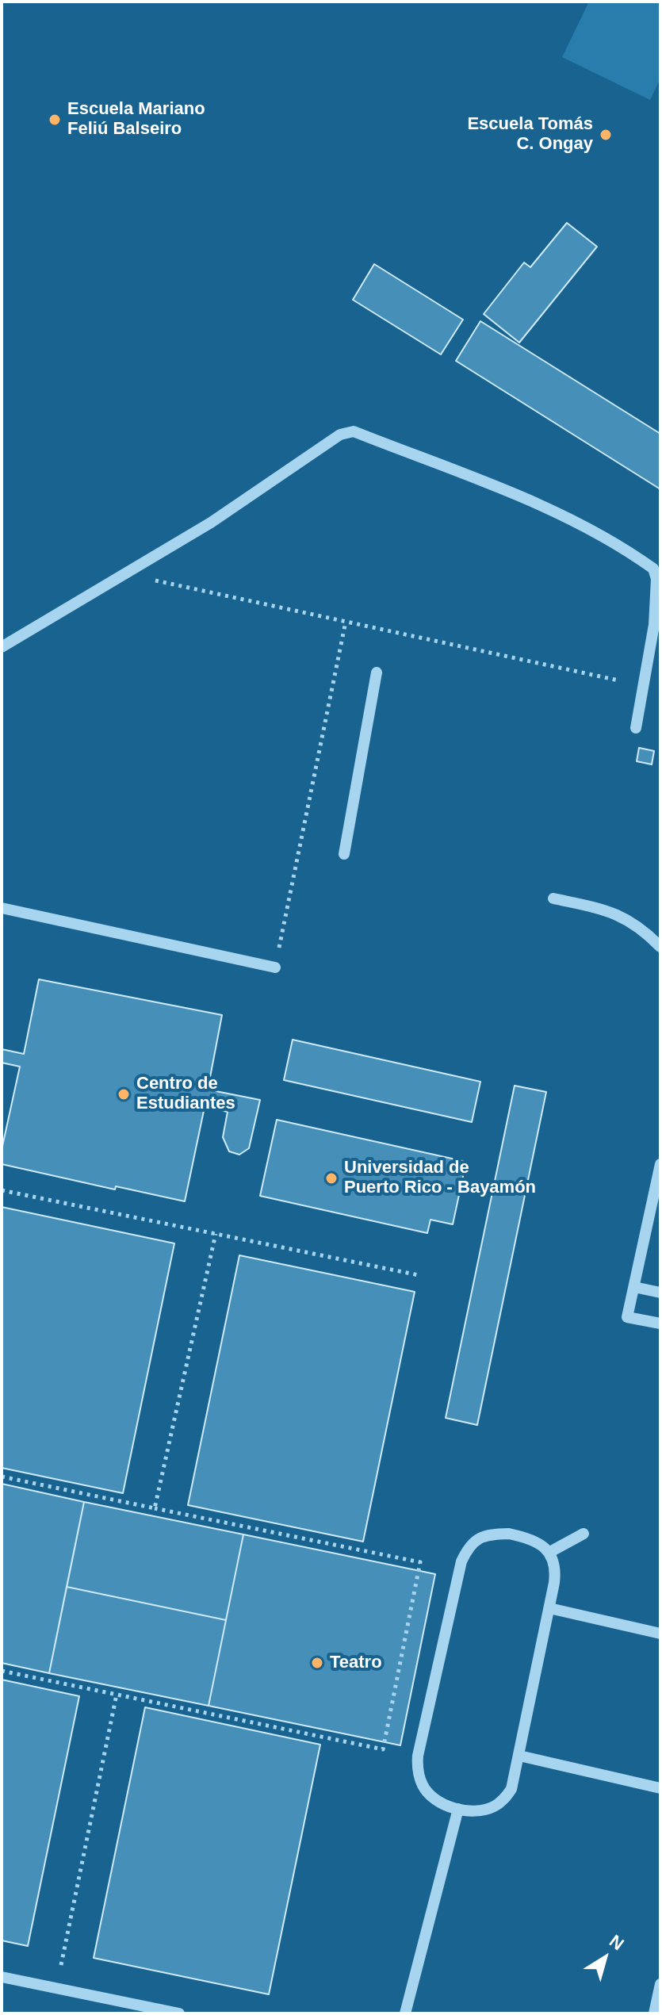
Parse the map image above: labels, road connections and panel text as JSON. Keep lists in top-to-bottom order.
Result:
{
  "places": [
    "Escuela Mariano Feliú Balseiro",
    "Escuela Tomás C. Ongay",
    "Centro de Estudiantes",
    "Universidad de Puerto Rico - Bayamón",
    "Teatro"
  ],
  "north": "top right"
}
